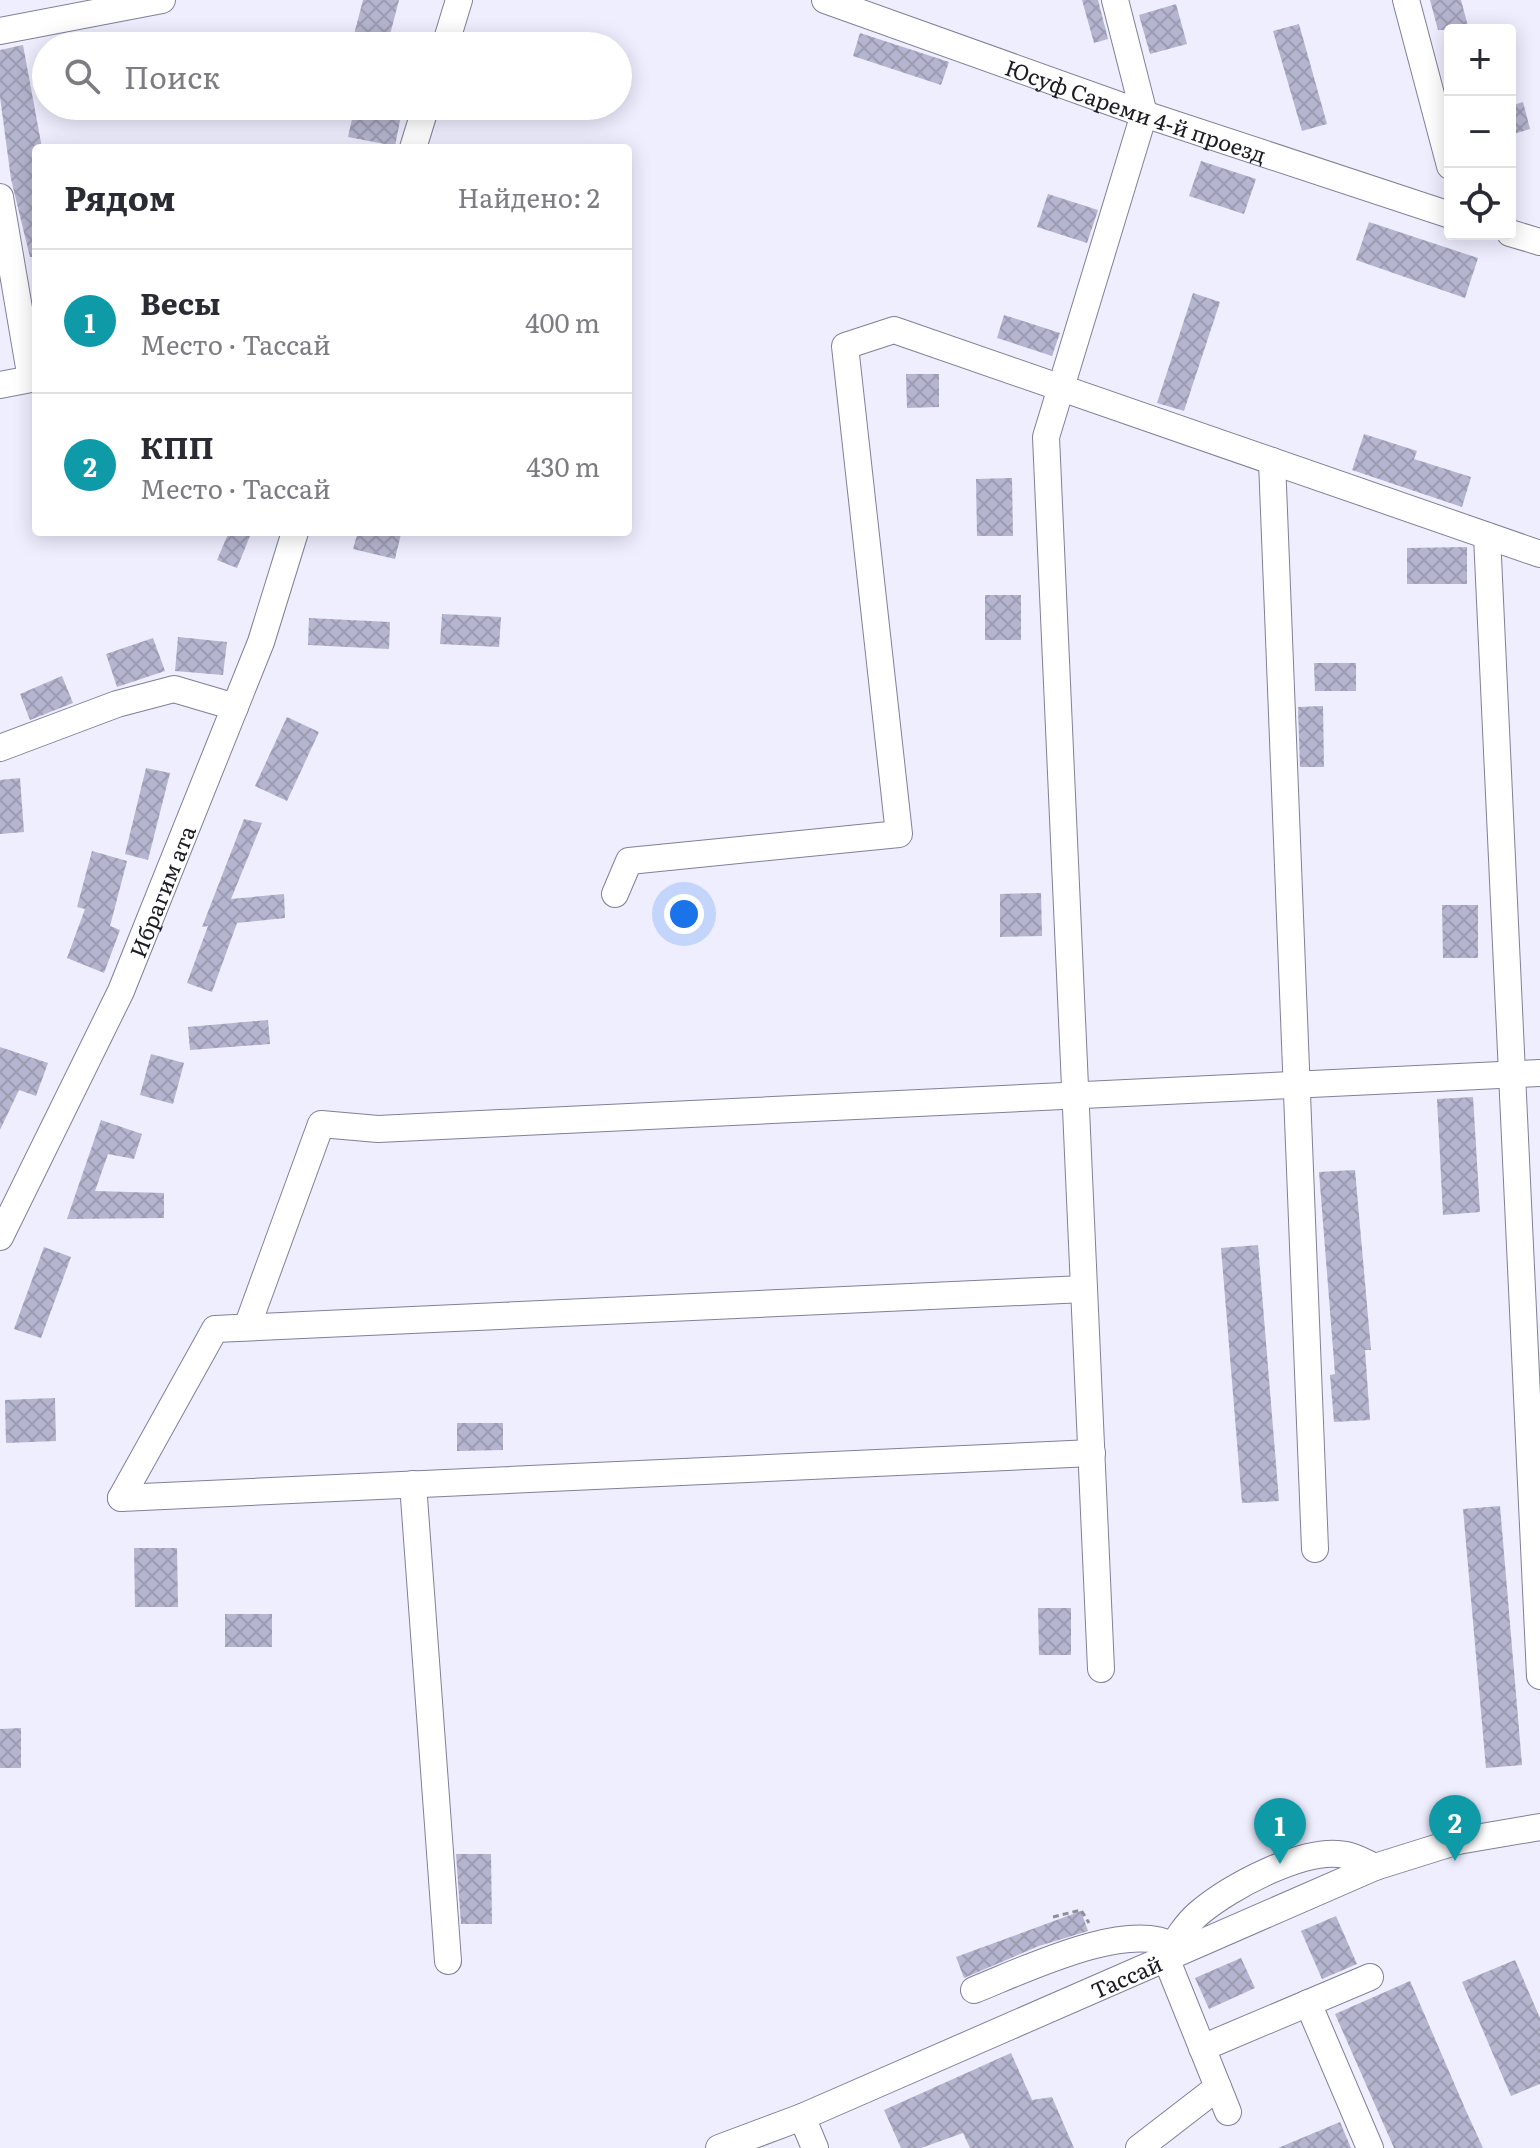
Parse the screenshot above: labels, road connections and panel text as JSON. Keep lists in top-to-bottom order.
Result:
{
  "streets": {
    "street": ["Юсуф Сареми 4-й проезд", "Ибрагим ата", "Тассай"]
  },
  "page": {
    "map_buttons": ["+", "−"],
    "search": "Поиск",
    "heading": ["Рядом", "Найдено: 2"],
    "list": [
      {
        "mark": "1",
        "name": "Весы",
        "note": "Место · Тассай",
        "value": "400 m"
      },
      {
        "mark": "2",
        "name": "КПП",
        "note": "Место · Тассай",
        "value": "430 m"
      }
    ],
    "pins": ["2", "1"]
  }
}
